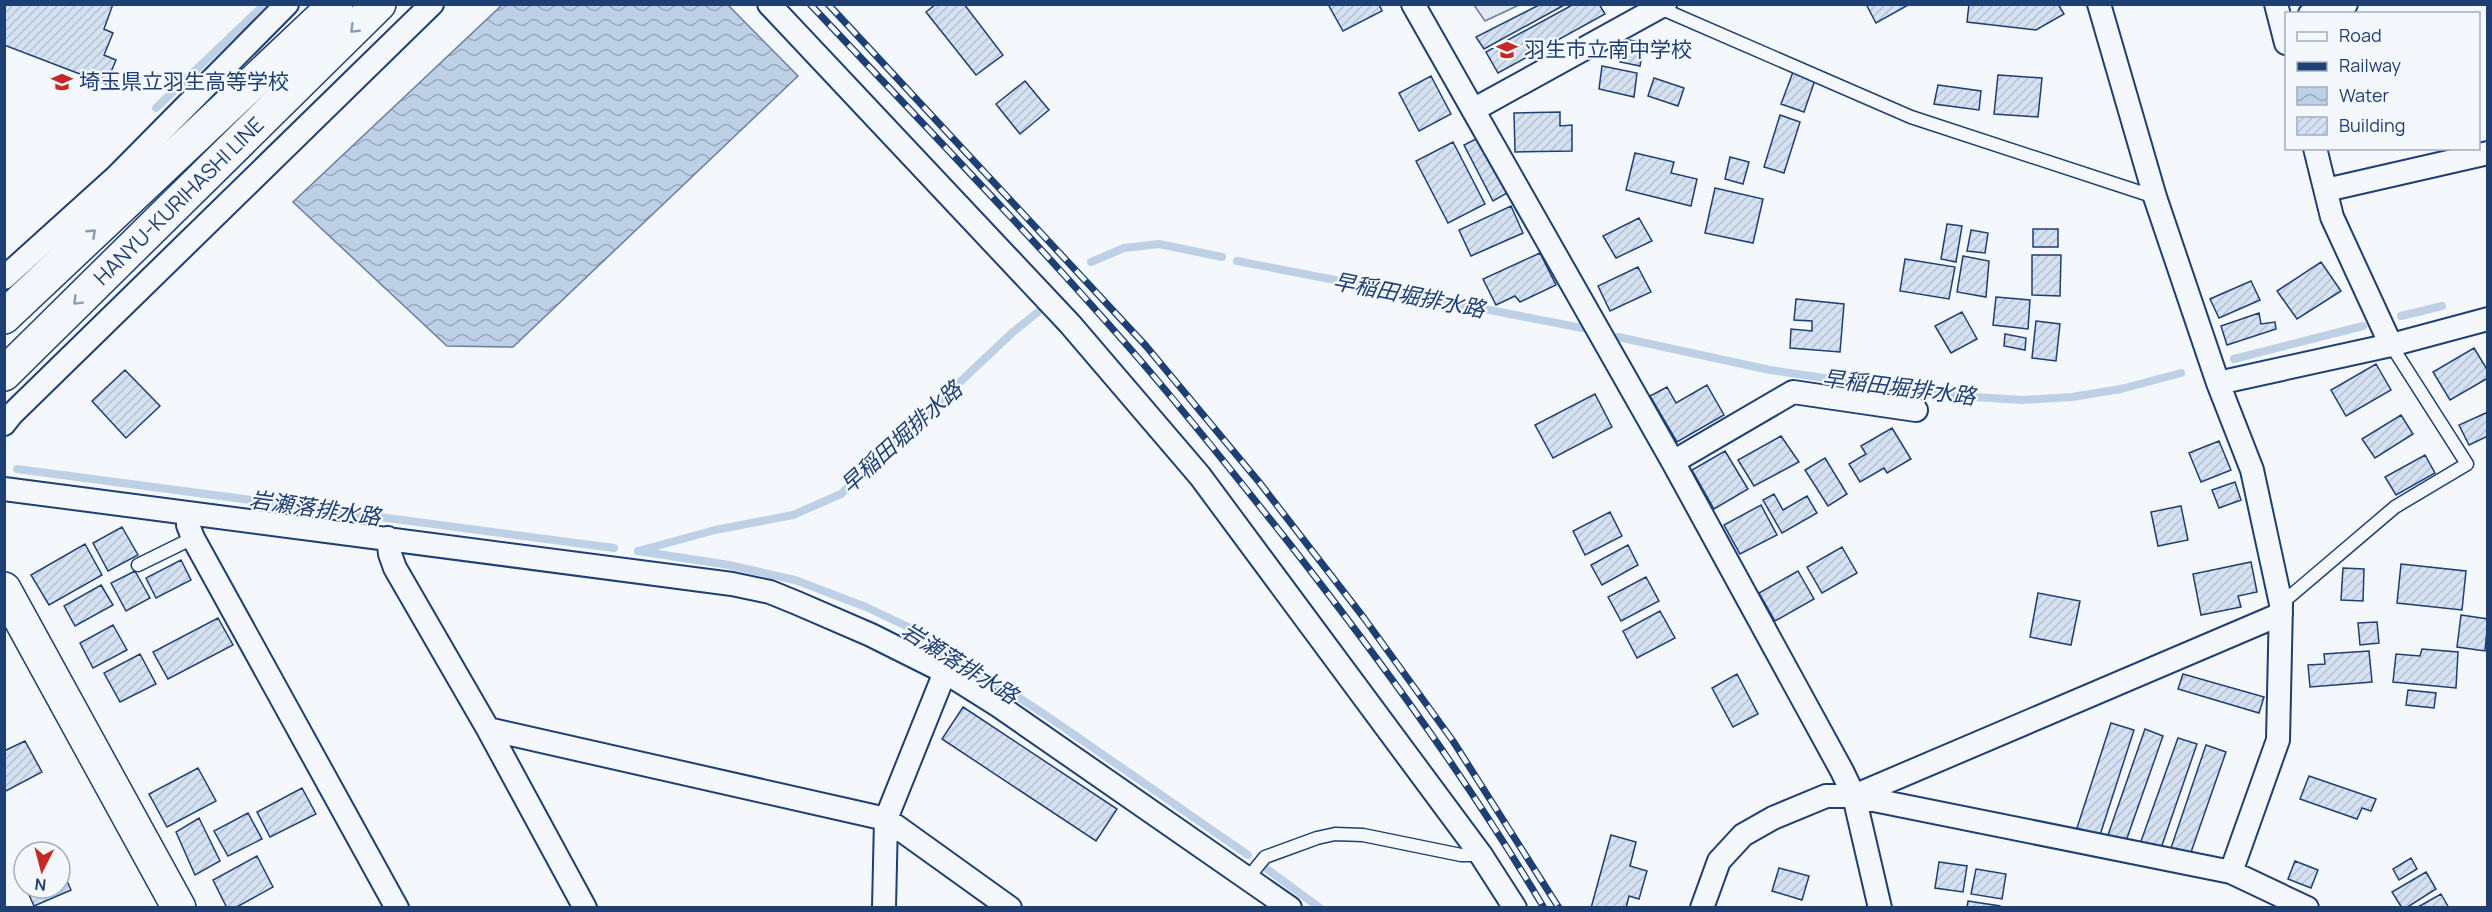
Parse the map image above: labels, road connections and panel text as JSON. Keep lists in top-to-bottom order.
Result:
{
  "streets": {
    "main road": ["HANYU-KURIHASHI LINE"]
  },
  "water": ["早稲田堀排水路", "岩瀬落排水路"],
  "places": {
    "school or university": ["羽生市立南中学校", "埼玉県立羽生高等学校"]
  },
  "legend": [
    "Road",
    "Railway",
    "Water",
    "Building"
  ],
  "north": "bottom"
}
